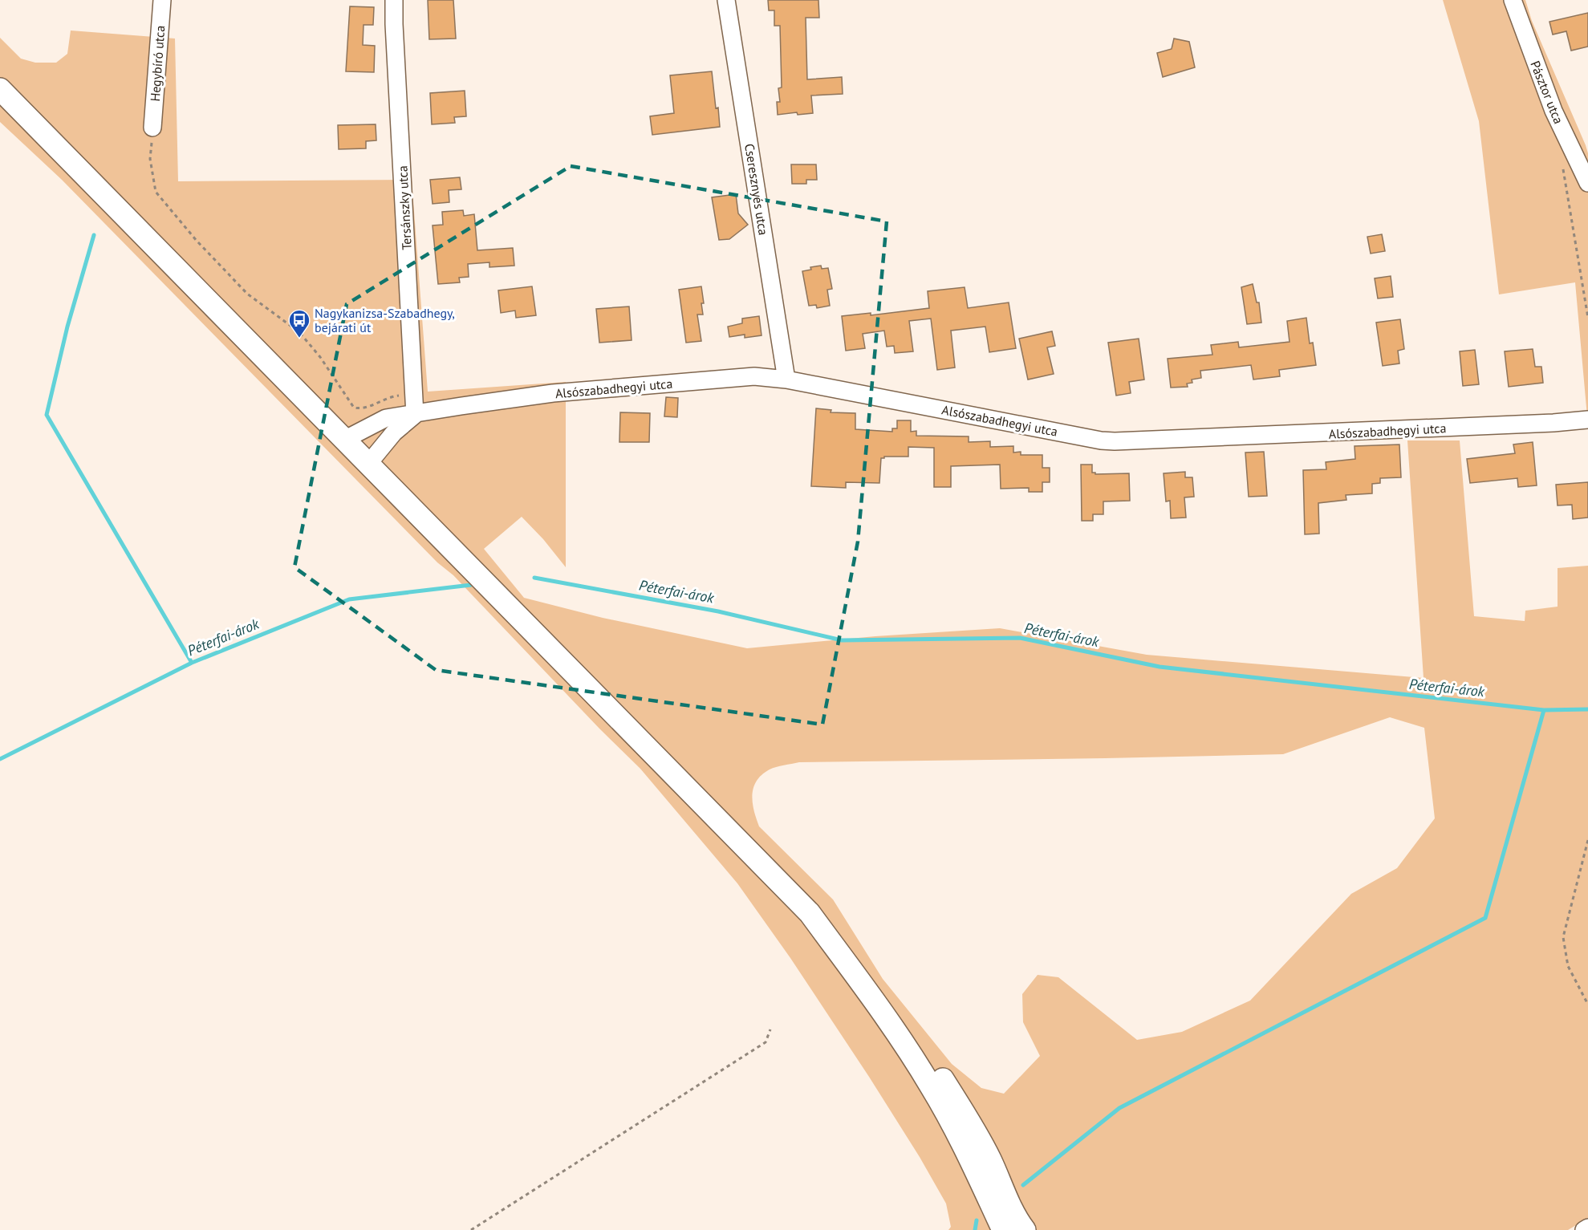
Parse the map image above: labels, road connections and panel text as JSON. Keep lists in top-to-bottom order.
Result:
{
  "streets": {
    "street": [
      "Hegybíró utca",
      "Pásztor utca",
      "Cseresznyés utca",
      "Tersánszky utca",
      "Alsószabadhegyi utca"
    ]
  },
  "crossings": [
    ["Cseresznyés utca", "Alsószabadhegyi utca"],
    ["Tersánszky utca", "Alsószabadhegyi utca"]
  ],
  "water": ["Péterfai-árok"],
  "places": {
    "bus stop": ["Nagykanizsa-Szabadhegy, bejárati út"]
  }
}
